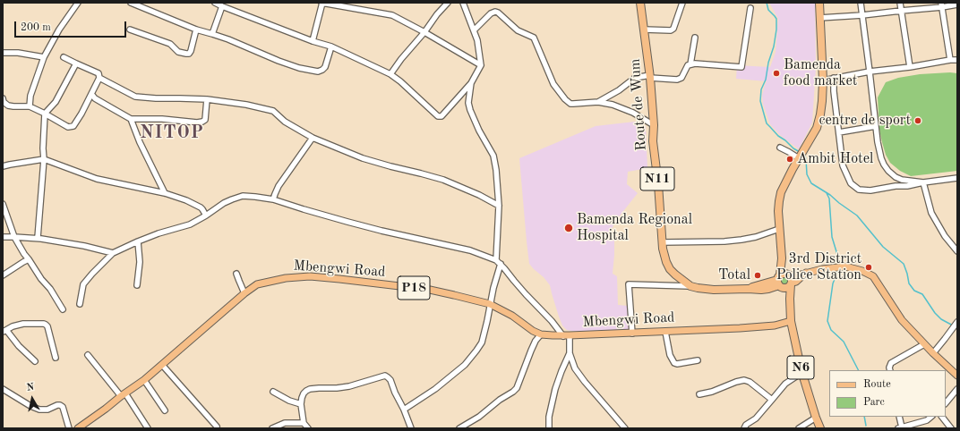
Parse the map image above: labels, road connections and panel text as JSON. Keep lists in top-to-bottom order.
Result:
{
  "streets": {
    "highway": ["Route de Wum", "N11", "N6"],
    "main road": ["Mbengwi Road", "P18"]
  },
  "crossings": [
    ["Route de Wum", "N6"],
    ["Mbengwi Road", "N6"]
  ],
  "districts": ["NITOP"],
  "places": [
    "Bamenda food market",
    "centre de sport",
    "Ambit Hotel",
    "Bamenda Regional Hospital",
    "3rd District Police Station",
    "Total"
  ],
  "legend": ["Route", "Parc"],
  "scale_bar": "200 m",
  "north": "top"
}
